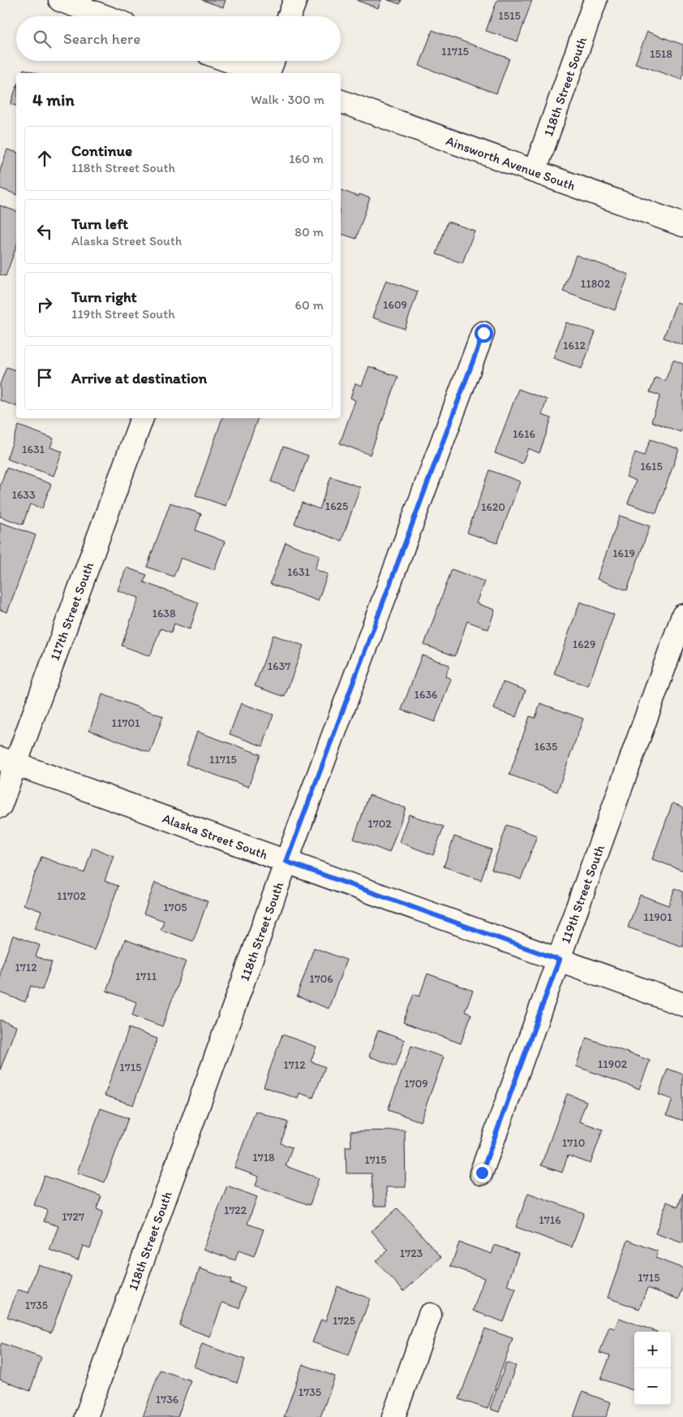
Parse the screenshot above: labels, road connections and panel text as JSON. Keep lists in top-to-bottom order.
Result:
{
  "streets": {
    "street": [
      "118th Street South",
      "Ainsworth Avenue South",
      "117th Street South",
      "Alaska Street South",
      "119th Street South"
    ]
  },
  "crossings": [
    ["118th Street South", "Ainsworth Avenue South"],
    ["118th Street South", "Alaska Street South"],
    ["117th Street South", "Alaska Street South"],
    ["Alaska Street South", "119th Street South"]
  ],
  "house_numbers": [
    "1515",
    "11715",
    "1518",
    "11802",
    "1609",
    "1612",
    "1616",
    "1631",
    "1615",
    "1633",
    "1625",
    "1620",
    "1619",
    "1631",
    "1638",
    "1629",
    "1637",
    "1636",
    "11701",
    "1635",
    "11715",
    "1702",
    "11702",
    "1705",
    "11901",
    "1712",
    "1711",
    "1706",
    "11902",
    "1712",
    "1715",
    "1709",
    "1710",
    "1718",
    "1715",
    "1722",
    "1727",
    "1716",
    "1723",
    "1715",
    "1735",
    "1725",
    "1735",
    "1736"
  ],
  "page": {
    "search": "Search here",
    "heading": ["4 min", "Walk · 300 m"],
    "list": [
      ["Continue", "118th Street South", "160 m"],
      ["Turn left", "Alaska Street South", "80 m"],
      ["Turn right", "119th Street South", "60 m"],
      "Arrive at destination"
    ],
    "map_buttons": ["+", "−"]
  }
}
